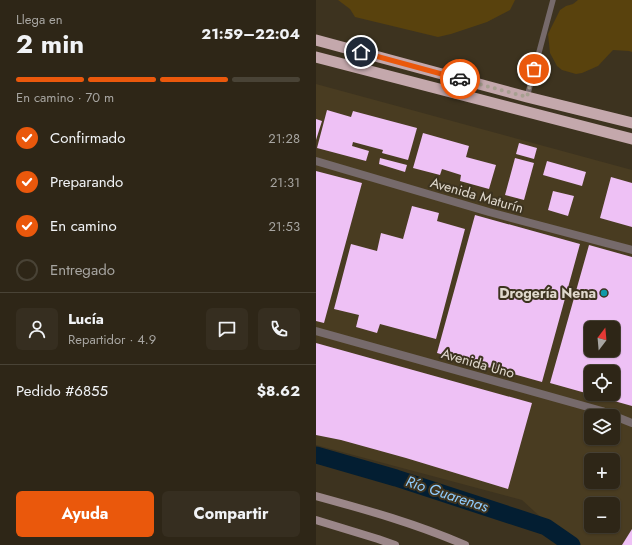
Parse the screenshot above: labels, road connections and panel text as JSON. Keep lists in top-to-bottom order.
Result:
{
  "streets": {
    "street": ["Avenida Maturín", "Avenida Uno"]
  },
  "water": ["Río Guarenas"],
  "places": ["Drogería Nena"],
  "north": "top",
  "page": {
    "heading": ["2 min", "Llega en", "21:59–22:04"],
    "panel": [
      "Lucía",
      "Repartidor · 4.9",
      "Pedido #6855",
      "$8.62"
    ],
    "bar": "En camino · 70 m",
    "list": [
      ["Confirmado", "21:28"],
      ["Preparando", "21:31"],
      ["En camino", "21:53"],
      "Entregado"
    ],
    "map_buttons": ["+", "−"],
    "buttons": ["Ayuda", "Compartir"]
  }
}
